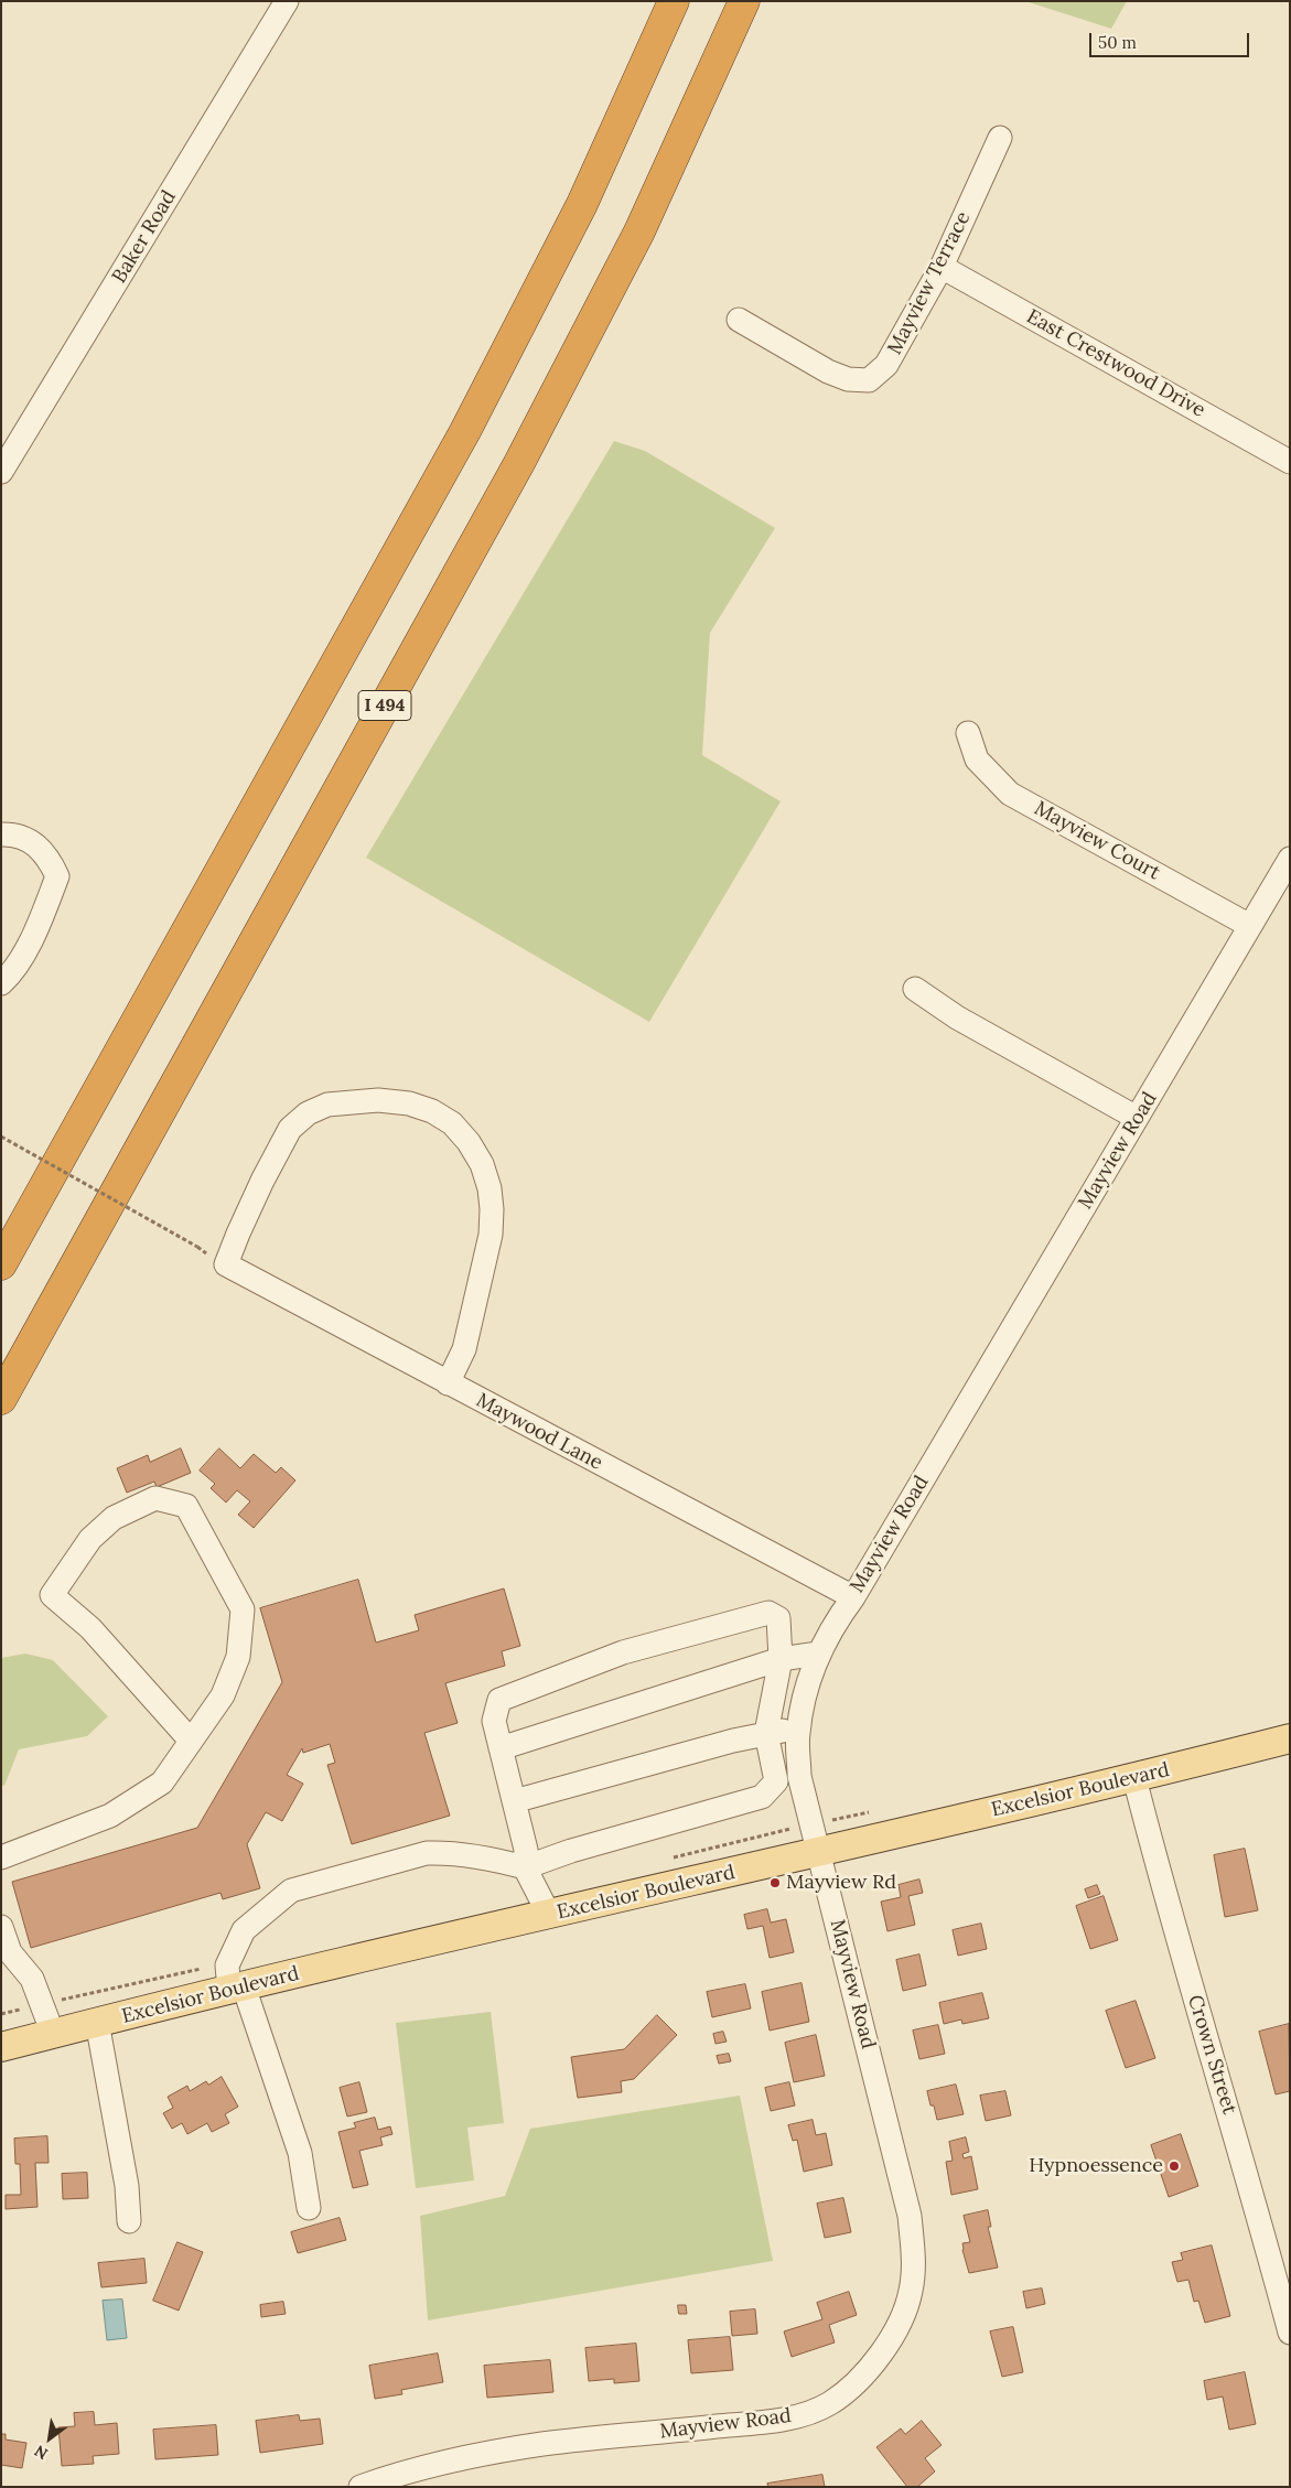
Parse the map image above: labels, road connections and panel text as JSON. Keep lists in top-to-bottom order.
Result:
{
  "streets": {
    "highway": ["I 494"],
    "main road": ["Excelsior Boulevard"],
    "street": [
      "Baker Road",
      "Mayview Terrace",
      "East Crestwood Drive",
      "Mayview Court",
      "Mayview Road",
      "Maywood Lane",
      "Crown Street"
    ]
  },
  "crossings": [
    ["Mayview Terrace", "East Crestwood Drive"],
    ["Mayview Court", "Mayview Road"],
    ["Mayview Road", "Maywood Lane"],
    ["Mayview Road", "Excelsior Boulevard"],
    ["Excelsior Boulevard", "Crown Street"]
  ],
  "places": ["Mayview Rd", "Hypnoessence"],
  "scale_bar": "50 m",
  "north": "bottom left"
}
